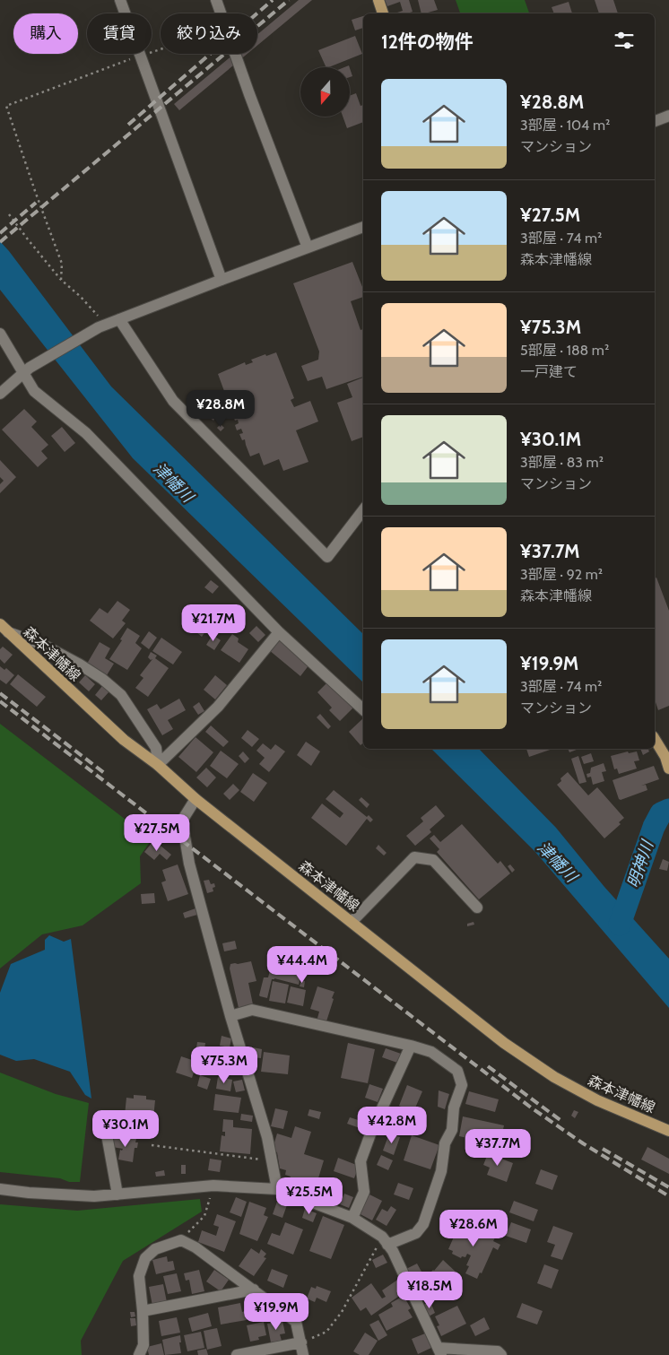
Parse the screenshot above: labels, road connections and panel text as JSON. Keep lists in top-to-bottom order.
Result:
{
  "streets": {
    "main road": ["森本津幡線"]
  },
  "water": ["津幡川", "明神川"],
  "north": "bottom",
  "page": {
    "chip": ["購入", "賃貸", "絞り込み"],
    "heading": "12件の物件",
    "list": [
      {
        "name": "¥28.8M",
        "note": "3部屋 · 104 m² · マンション"
      },
      {
        "name": "¥27.5M",
        "note": "3部屋 · 74 m² · 森本津幡線"
      },
      {
        "name": "¥75.3M",
        "note": "5部屋 · 188 m² · 一戸建て"
      },
      {
        "name": "¥30.1M",
        "note": "3部屋 · 83 m² · マンション"
      },
      {
        "name": "¥37.7M",
        "note": "3部屋 · 92 m² · 森本津幡線"
      },
      {
        "name": "¥19.9M",
        "note": "3部屋 · 74 m² · マンション"
      }
    ],
    "price": [
      "¥28.8M",
      "¥21.7M",
      "¥27.5M",
      "¥44.4M",
      "¥75.3M",
      "¥42.8M",
      "¥30.1M",
      "¥37.7M",
      "¥25.5M",
      "¥28.6M",
      "¥18.5M",
      "¥19.9M"
    ]
  }
}
